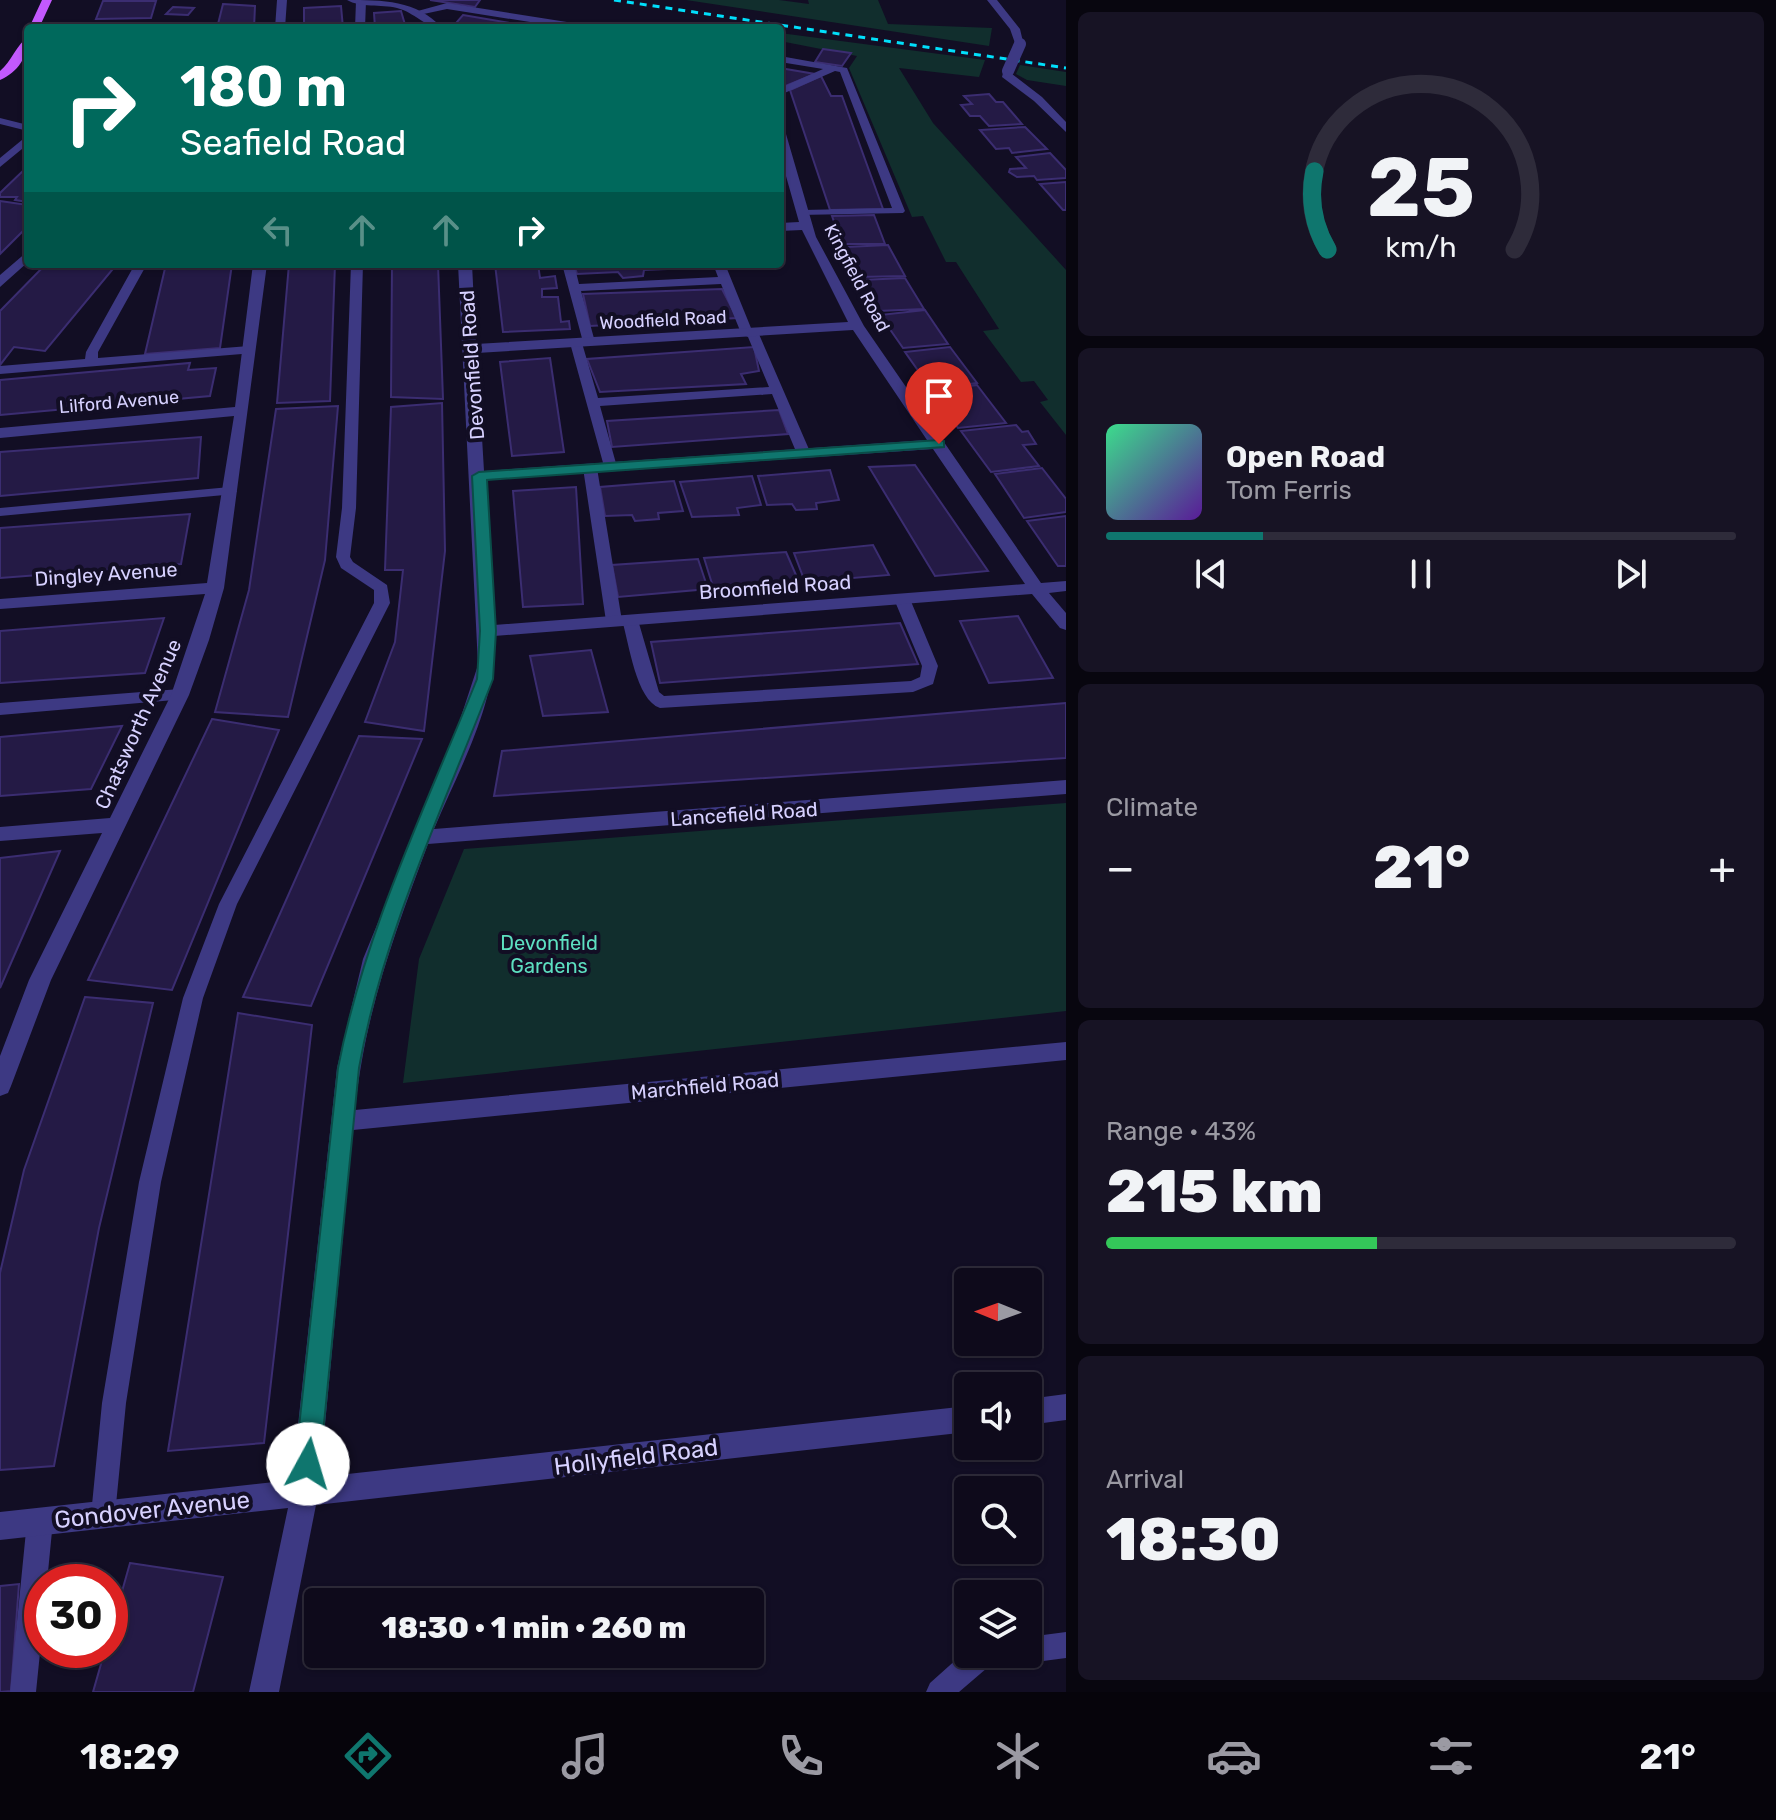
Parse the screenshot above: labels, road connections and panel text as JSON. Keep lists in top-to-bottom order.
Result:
{
  "streets": {
    "street": [
      "Kingfield Road",
      "Woodfield Road",
      "Devonfield Road",
      "Lilford Avenue",
      "Dingley Avenue",
      "Broomfield Road",
      "Chatsworth Avenue",
      "Lancefield Road",
      "Marchfield Road",
      "Hollyfield Road",
      "Gondover Avenue"
    ]
  },
  "crossings": [
    ["Kingfield Road", "Woodfield Road"],
    ["Kingfield Road", "Broomfield Road"],
    ["Woodfield Road", "Devonfield Road"],
    ["Devonfield Road", "Broomfield Road"],
    ["Devonfield Road", "Lancefield Road"],
    ["Devonfield Road", "Marchfield Road"],
    ["Devonfield Road", "Hollyfield Road"],
    ["Devonfield Road", "Gondover Avenue"],
    ["Lilford Avenue", "Chatsworth Avenue"],
    ["Dingley Avenue", "Chatsworth Avenue"],
    ["Hollyfield Road", "Gondover Avenue"]
  ],
  "parks": ["Devonfield Gardens"],
  "north": "left",
  "page": {
    "turn": ["180 m", "Seafield Road"],
    "song": ["Open Road", "Tom Ferris"],
    "tile": [
      "Climate",
      ["Range · 43%", "215 km"],
      ["Arrival", "18:30"]
    ],
    "heat": ["−", "21°", "+"],
    "limit": "30",
    "trip": "18:30 · 1 min · 260 m",
    "tabs": ["18:29", "21°"],
    "gauge": ["25", "km/h"]
  }
}
